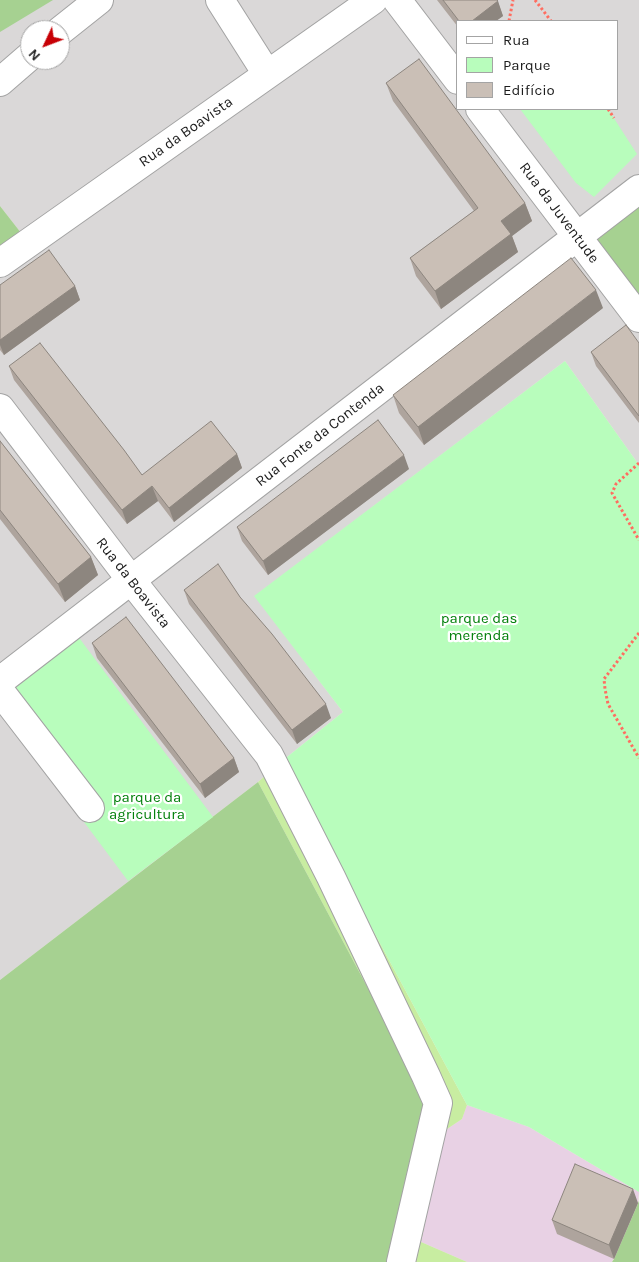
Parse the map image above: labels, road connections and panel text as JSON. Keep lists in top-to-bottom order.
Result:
{
  "streets": {
    "street": ["Rua da Boavista", "Rua da Juventude", "Rua Fonte da Contenda"]
  },
  "crossings": [
    ["Rua da Boavista", "Rua Fonte da Contenda"],
    ["Rua da Juventude", "Rua Fonte da Contenda"]
  ],
  "parks": ["parque das merenda", "parque da agricultura"],
  "legend": ["Rua", "Parque", "Edifício"],
  "north": "bottom left"
}
